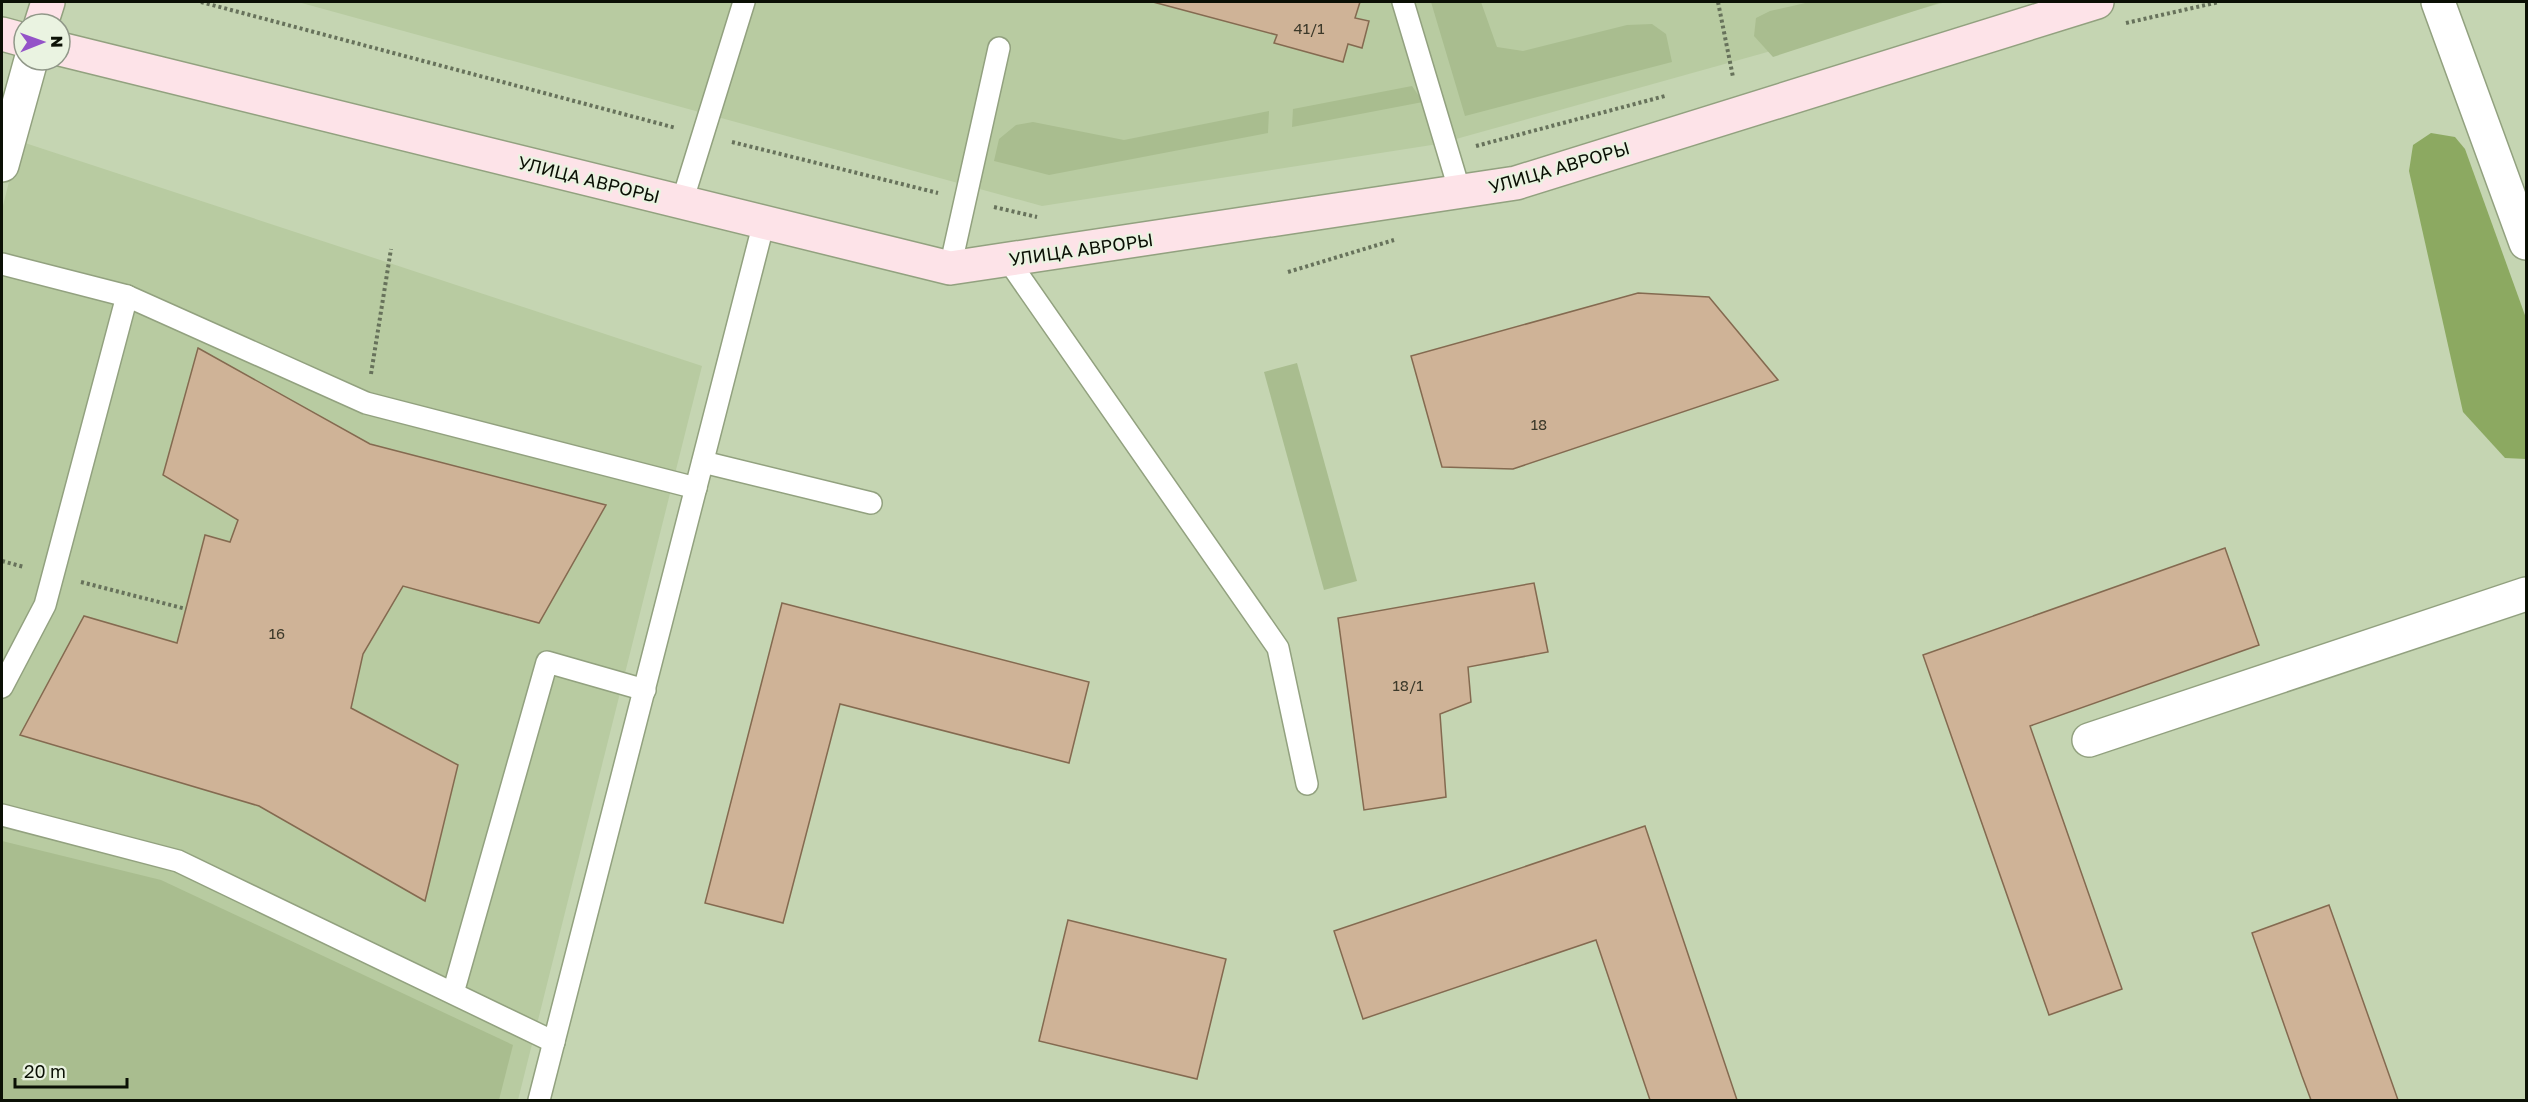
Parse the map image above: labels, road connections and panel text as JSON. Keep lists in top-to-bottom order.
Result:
{
  "streets": {
    "street": ["УЛИЦА АВРОРЫ"]
  },
  "house_numbers": [
    "41/1",
    "18",
    "16",
    "18/1"
  ],
  "scale_bar": "20 m",
  "north": "right"
}
